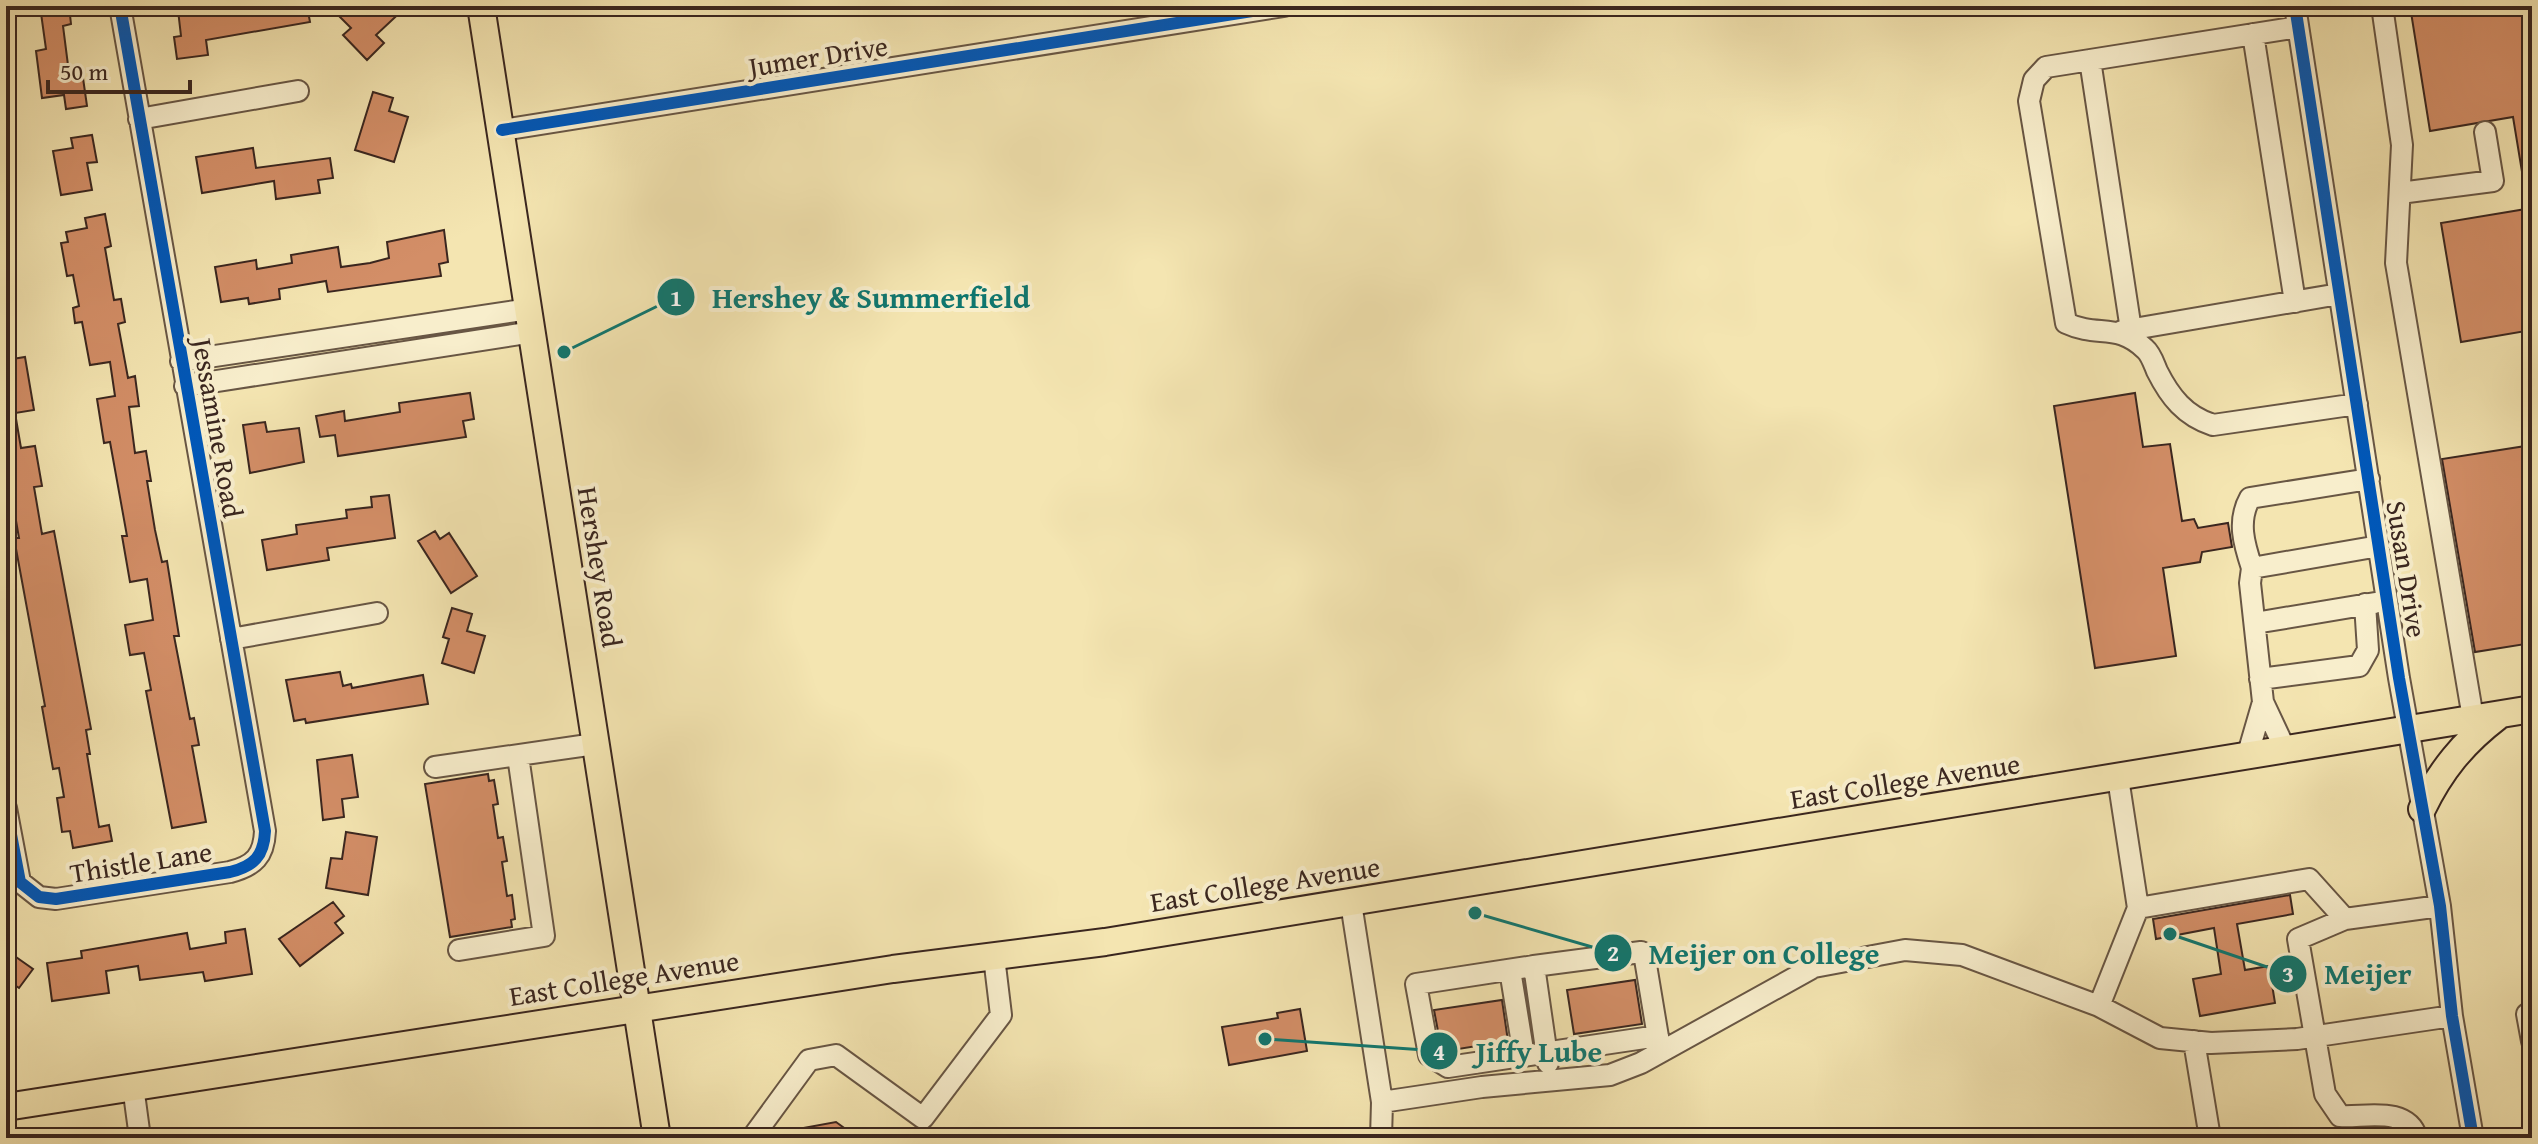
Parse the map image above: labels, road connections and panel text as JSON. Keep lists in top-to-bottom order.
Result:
{
  "streets": {
    "main road": ["Hershey Road", "East College Avenue"],
    "street": [
      "Jumer Drive",
      "Jessamine Road",
      "Susan Drive",
      "Thistle Lane"
    ]
  },
  "crossings": [
    ["Jumer Drive", "Hershey Road"],
    ["Jessamine Road", "Thistle Lane"],
    ["Hershey Road", "East College Avenue"],
    ["Susan Drive", "East College Avenue"]
  ],
  "places": [
    "Hershey & Summerfield",
    "Meijer on College",
    "Meijer",
    "Jiffy Lube"
  ],
  "scale_bar": "50 m"
}
